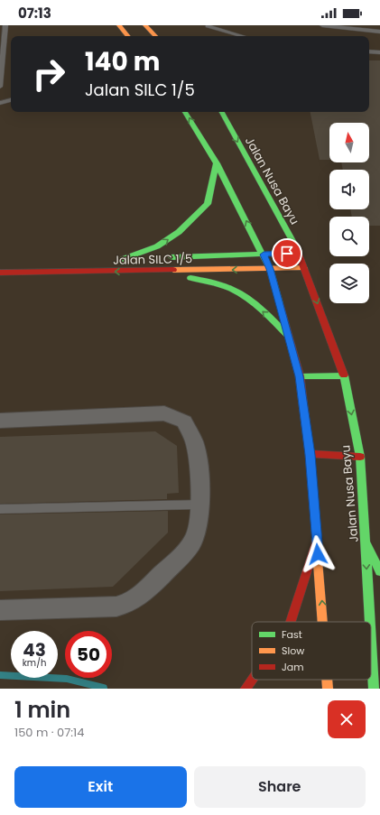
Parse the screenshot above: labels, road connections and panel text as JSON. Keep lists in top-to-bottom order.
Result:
{
  "streets": {
    "main road": ["Jalan Nusa Bayu", "Jalan SILC 1/5"]
  },
  "crossings": [
    ["Jalan Nusa Bayu", "Jalan SILC 1/5"]
  ],
  "legend": ["Fast", "Slow", "Jam"],
  "north": "top",
  "page": {
    "status": "07:13",
    "turn": ["140 m", "Jalan SILC 1/5"],
    "speed": "43 km/h",
    "limit": "50",
    "heading": ["1 min", "150 m · 07:14"],
    "buttons": ["Exit", "Share"]
  }
}
